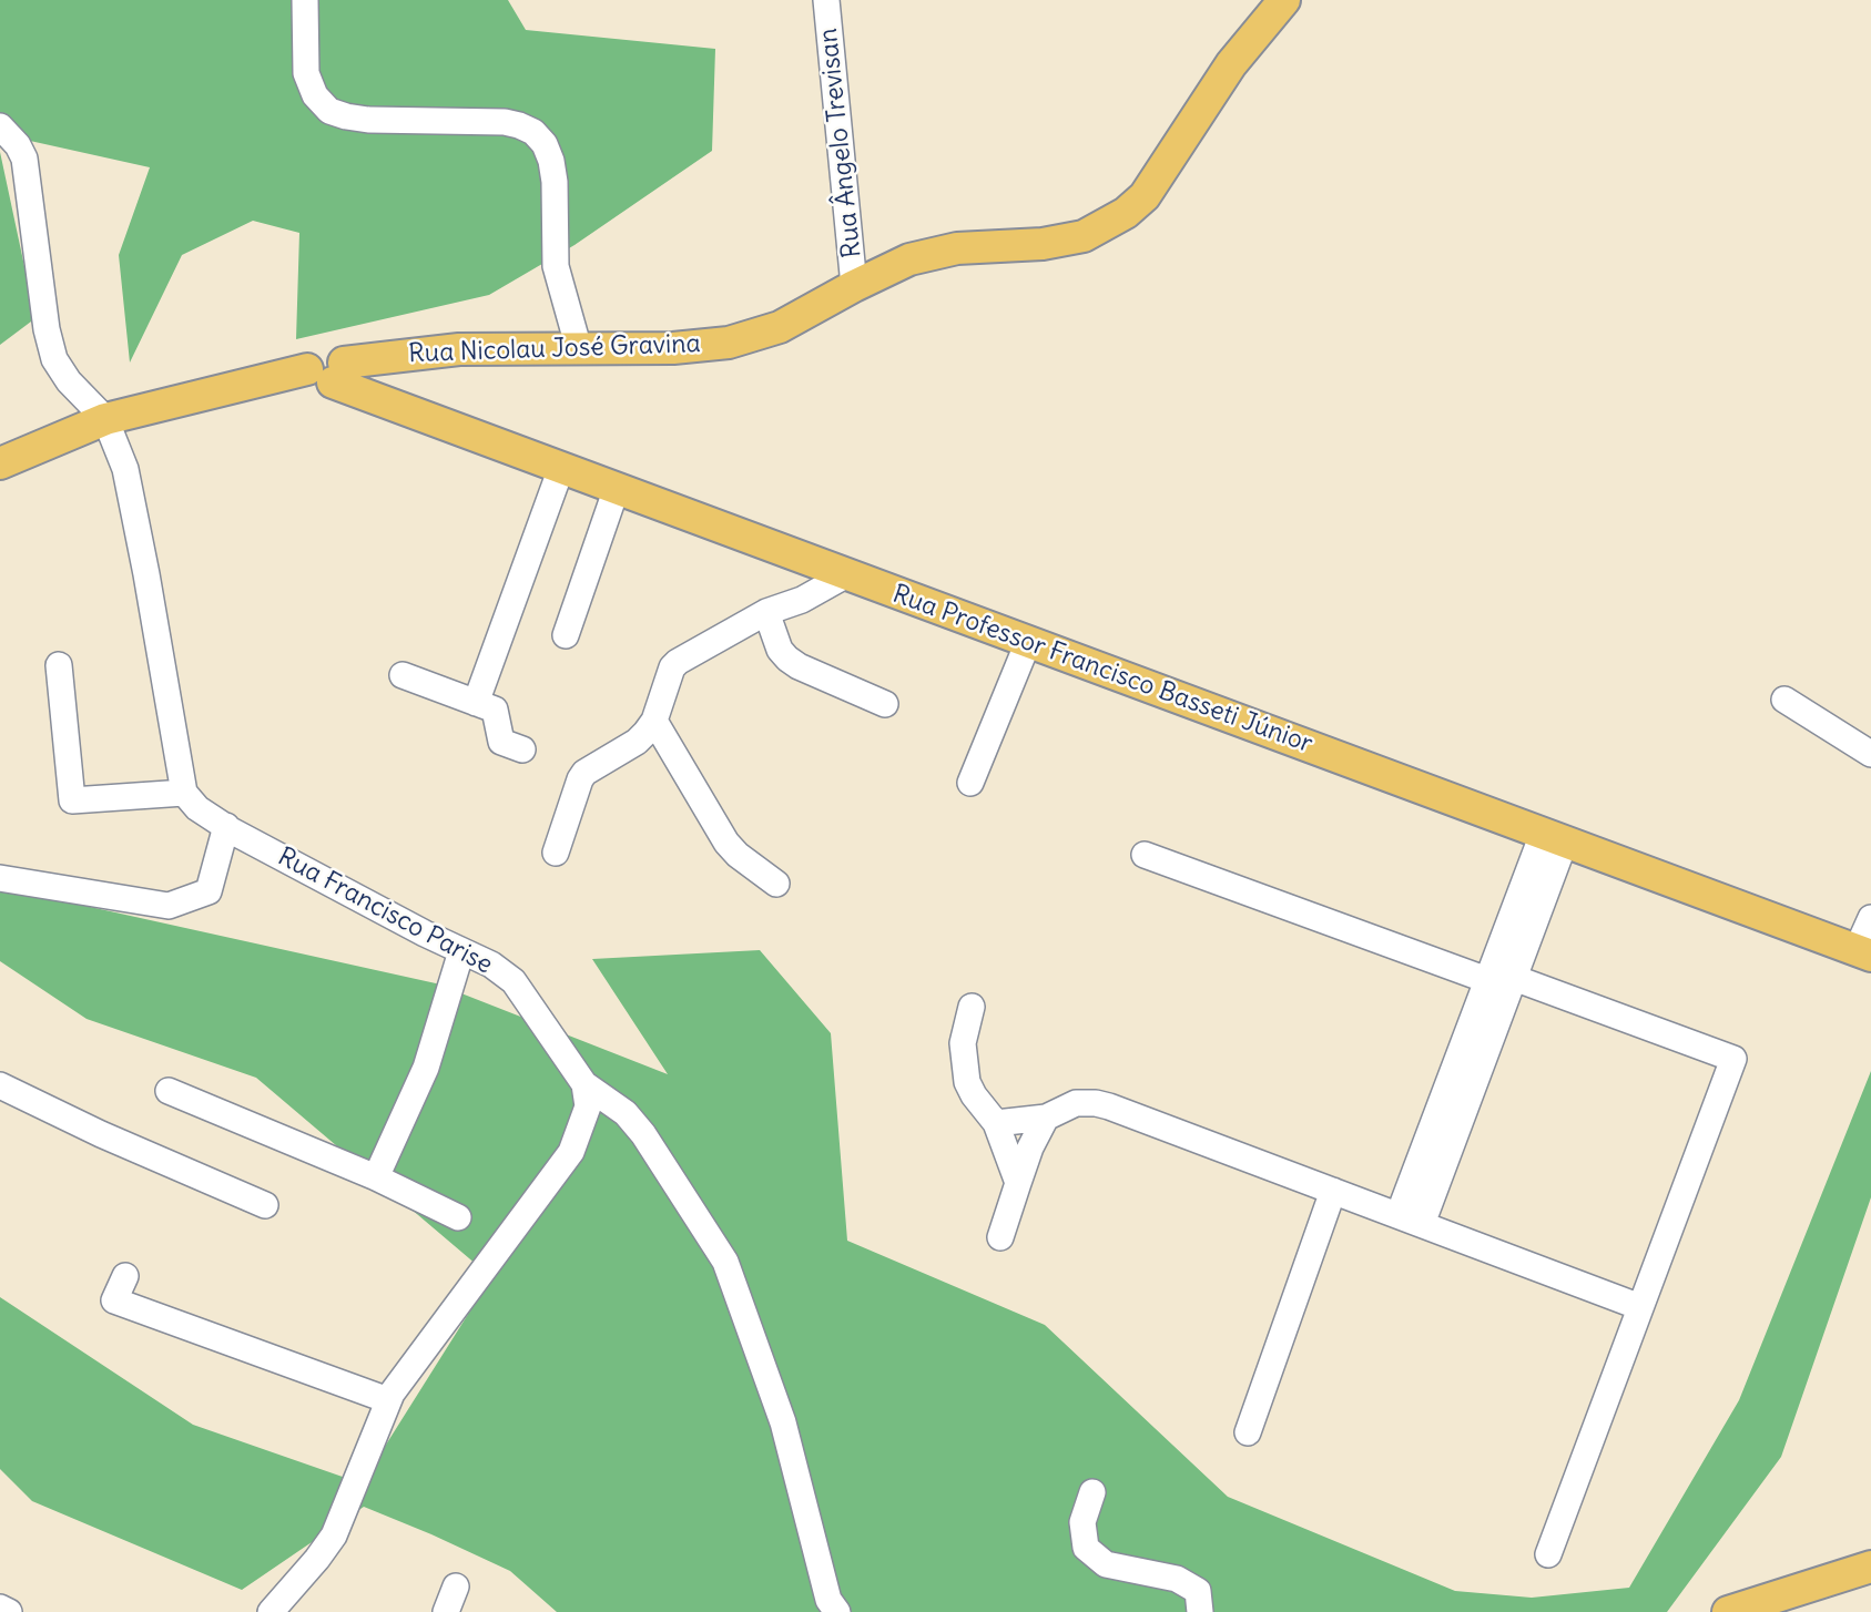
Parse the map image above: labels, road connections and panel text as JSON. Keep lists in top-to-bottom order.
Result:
{
  "streets": {
    "main road": ["Rua Nicolau José Gravina", "Rua Professor Francisco Basseti Júnior"],
    "street": ["Rua Ângelo Trevisan", "Rua Francisco Parise"]
  },
  "crossings": [
    ["Rua Ângelo Trevisan", "Rua Nicolau José Gravina"],
    ["Rua Nicolau José Gravina", "Rua Professor Francisco Basseti Júnior"]
  ]
}
